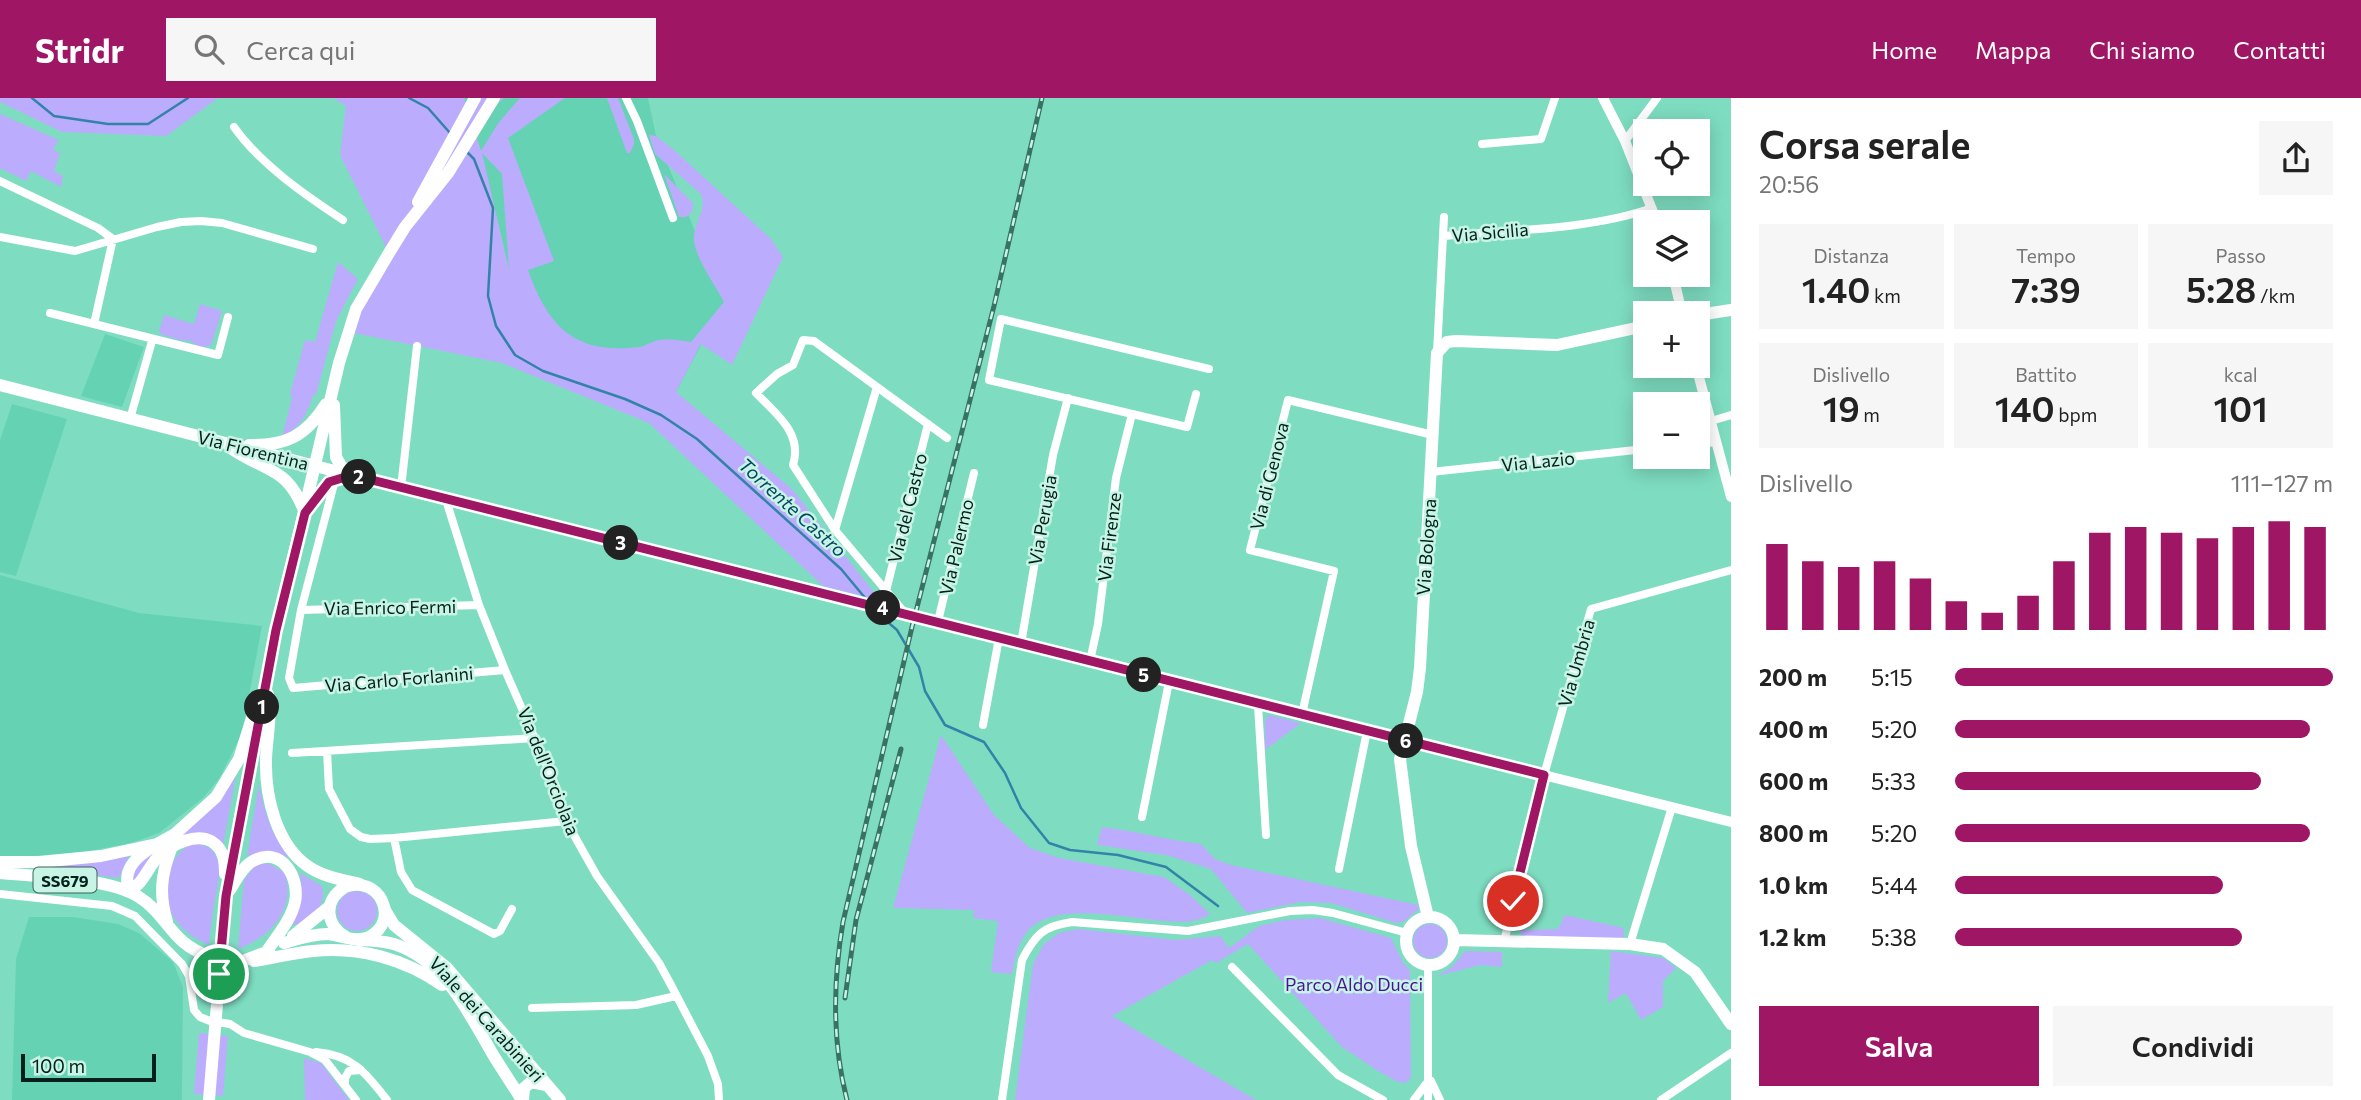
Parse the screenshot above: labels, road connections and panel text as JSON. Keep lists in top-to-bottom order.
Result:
{
  "streets": {
    "main road": [
      "Via Fiorentina",
      "Via Bologna",
      "SS679",
      "Viale dei Carabinieri"
    ],
    "street": [
      "Via Sicilia",
      "Via Lazio",
      "Via di Genova",
      "Via del Castro",
      "Via Perugia",
      "Via Firenze",
      "Via Palermo",
      "Via Enrico Fermi",
      "Via Umbria",
      "Via Carlo Forlanini",
      "Via dell'Orciolaia"
    ]
  },
  "crossings": [
    ["Via Sicilia", "Via Bologna"],
    ["Via Fiorentina", "Via di Genova"],
    ["Via Fiorentina", "Via del Castro"],
    ["Via Fiorentina", "Via Perugia"],
    ["Via Fiorentina", "Via Firenze"],
    ["Via Fiorentina", "Via Palermo"],
    ["Via Fiorentina", "Via Bologna"],
    ["Via Fiorentina", "Via dell'Orciolaia"],
    ["Via Lazio", "Via Bologna"],
    ["Via di Genova", "Via Bologna"],
    ["Via Enrico Fermi", "Via Carlo Forlanini"],
    ["Via Enrico Fermi", "Via dell'Orciolaia"],
    ["Via Carlo Forlanini", "Via dell'Orciolaia"]
  ],
  "water": ["Torrente Castro"],
  "parks": ["Parco Aldo Ducci"],
  "scale_bar": "100 m",
  "page": {
    "header": "Stridr",
    "search": "Cerca qui",
    "nav": [
      "Home",
      "Mappa",
      "Chi siamo",
      "Contatti"
    ],
    "heading": ["Corsa serale", "20:56"],
    "map_buttons": ["+", "−"],
    "stats": [
      ["Distanza", "1.40 km"],
      ["Tempo", "7:39"],
      ["Passo", "5:28 /km"],
      ["Dislivello", "19 m"],
      ["Battito", "140 bpm"],
      ["kcal", "101"]
    ],
    "chart": ["Dislivello", "111–127 m"],
    "pins": [
      "2",
      "3",
      "4",
      "5",
      "1",
      "6"
    ],
    "list": [
      {
        "name": "200 m",
        "note": "5:15"
      },
      {
        "name": "400 m",
        "note": "5:20"
      },
      {
        "name": "600 m",
        "note": "5:33"
      },
      {
        "name": "800 m",
        "note": "5:20"
      },
      {
        "name": "1.0 km",
        "note": "5:44"
      },
      {
        "name": "1.2 km",
        "note": "5:38"
      }
    ],
    "buttons": ["Salva", "Condividi"],
    "scale": "100 m"
  }
}
